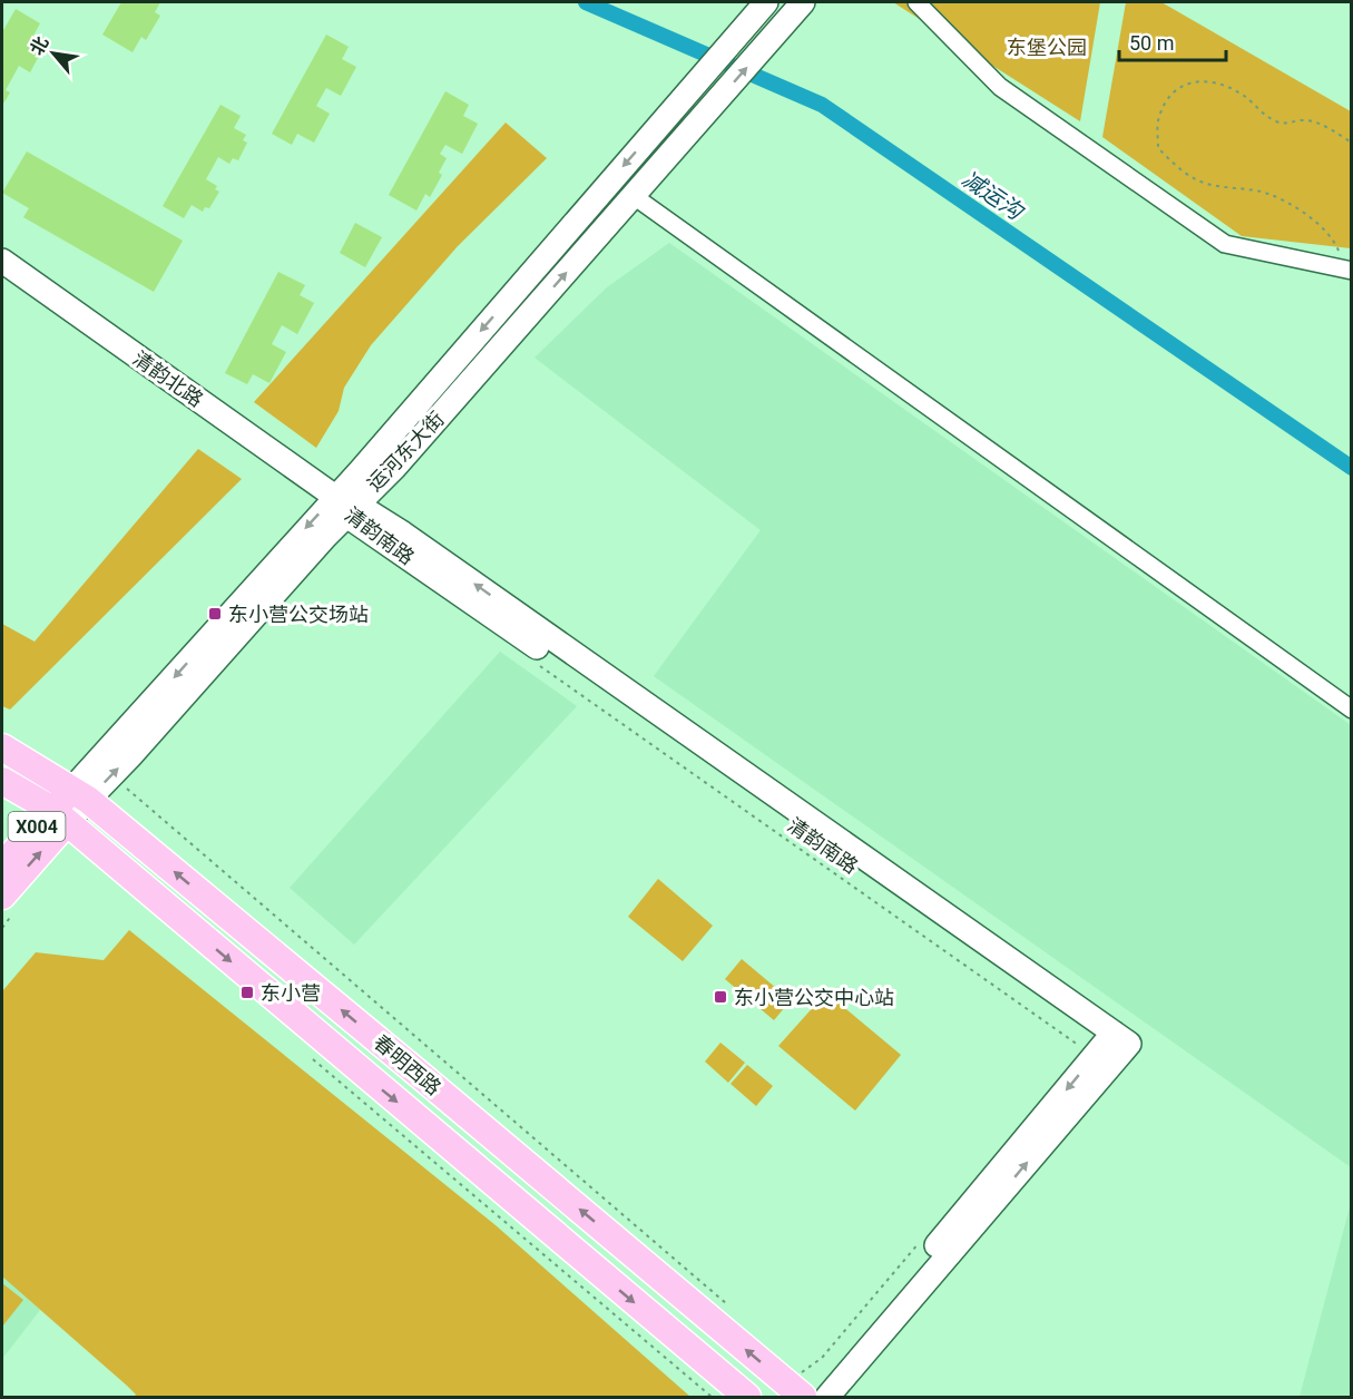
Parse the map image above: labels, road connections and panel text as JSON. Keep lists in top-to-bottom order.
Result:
{
  "streets": {
    "main road": [
      "清韵北路",
      "运河东大街",
      "清韵南路",
      "X004",
      "春明西路"
    ]
  },
  "crossings": [
    ["清韵北路", "运河东大街"],
    ["清韵北路", "清韵南路"],
    ["运河东大街", "清韵南路"],
    ["运河东大街", "春明西路"]
  ],
  "water": ["减运沟"],
  "parks": ["东堡公园"],
  "places": {
    "transit": ["东小营公交场站", "东小营", "东小营公交中心站"]
  },
  "scale_bar": "50 m",
  "north": "top left"
}
